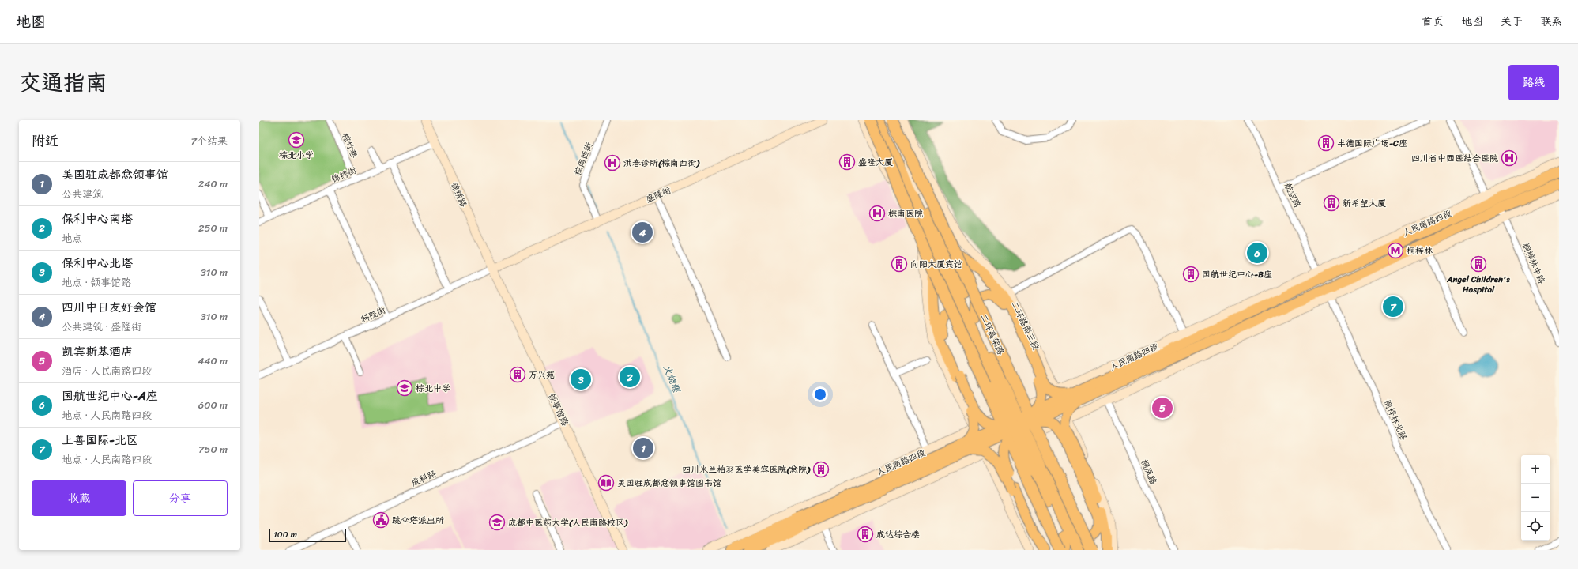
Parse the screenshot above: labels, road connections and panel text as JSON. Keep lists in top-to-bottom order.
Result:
{
  "streets": {
    "highway": ["二环高架路"],
    "main road": ["人民南路四段"],
    "street": [
      "棕竹巷",
      "棕南西街",
      "锦绣街",
      "锦绣路",
      "盛隆街",
      "航空路",
      "桐梓林中路",
      "科院街",
      "二环路南三段",
      "领事馆路",
      "桐梓林北路",
      "桐凤路",
      "成科路"
    ]
  },
  "crossings": [
    ["棕竹巷", "锦绣街"],
    ["棕南西街", "盛隆街"],
    ["锦绣街", "锦绣路"],
    ["锦绣路", "盛隆街"],
    ["锦绣路", "科院街"],
    ["锦绣路", "领事馆路"],
    ["盛隆街", "科院街"],
    ["盛隆街", "领事馆路"],
    ["航空路", "人民南路四段"],
    ["人民南路四段", "桐梓林中路"],
    ["人民南路四段", "二环路南三段"],
    ["科院街", "领事馆路"],
    ["领事馆路", "成科路"]
  ],
  "water": ["火烧堰"],
  "places": {
    "school or university": ["棕北小学", "棕北中学", "成都中医药大学(人民南路校区)"],
    "building": [
      "丰德国际广场-C座",
      "盛隆大厦",
      "新希望大厦",
      "向阳大厦宾馆",
      "Angel Children's Hospital",
      "国航世纪中心-B座",
      "万兴苑",
      "四川米兰柏羽医学美容医院(总院)",
      "成达综合楼"
    ],
    "hospital": ["四川省中西医结合医院", "洪春诊所(棕南西街)", "棕南医院"],
    "metro station": ["桐梓林"],
    "library": ["美国驻成都总领事馆图书馆"],
    "public building": ["跳伞塔派出所"]
  },
  "scale_bar": "100 m",
  "page": {
    "header": "地图",
    "nav": [
      "首页",
      "地图",
      "关于",
      "联系"
    ],
    "title": "交通指南",
    "buttons": [
      "路线",
      ["收藏", "分享"]
    ],
    "heading": ["附近", "7个结果"],
    "list": [
      {
        "mark": "1",
        "name": "美国驻成都总领事馆",
        "note": "公共建筑",
        "value": "240 m"
      },
      {
        "mark": "2",
        "name": "保利中心南塔",
        "note": "地点",
        "value": "250 m"
      },
      {
        "mark": "3",
        "name": "保利中心北塔",
        "note": "地点 · 领事馆路",
        "value": "310 m"
      },
      {
        "mark": "4",
        "name": "四川中日友好会馆",
        "note": "公共建筑 · 盛隆街",
        "value": "310 m"
      },
      {
        "mark": "5",
        "name": "凯宾斯基酒店",
        "note": "酒店 · 人民南路四段",
        "value": "440 m"
      },
      {
        "mark": "6",
        "name": "国航世纪中心-A座",
        "note": "地点 · 人民南路四段",
        "value": "600 m"
      },
      {
        "mark": "7",
        "name": "上善国际-北区",
        "note": "地点 · 人民南路四段",
        "value": "750 m"
      }
    ],
    "pins": [
      "4",
      "6",
      "7",
      "2",
      "3",
      "5",
      "1"
    ],
    "map_buttons": ["+", "−"],
    "scale": "100 m"
  }
}
